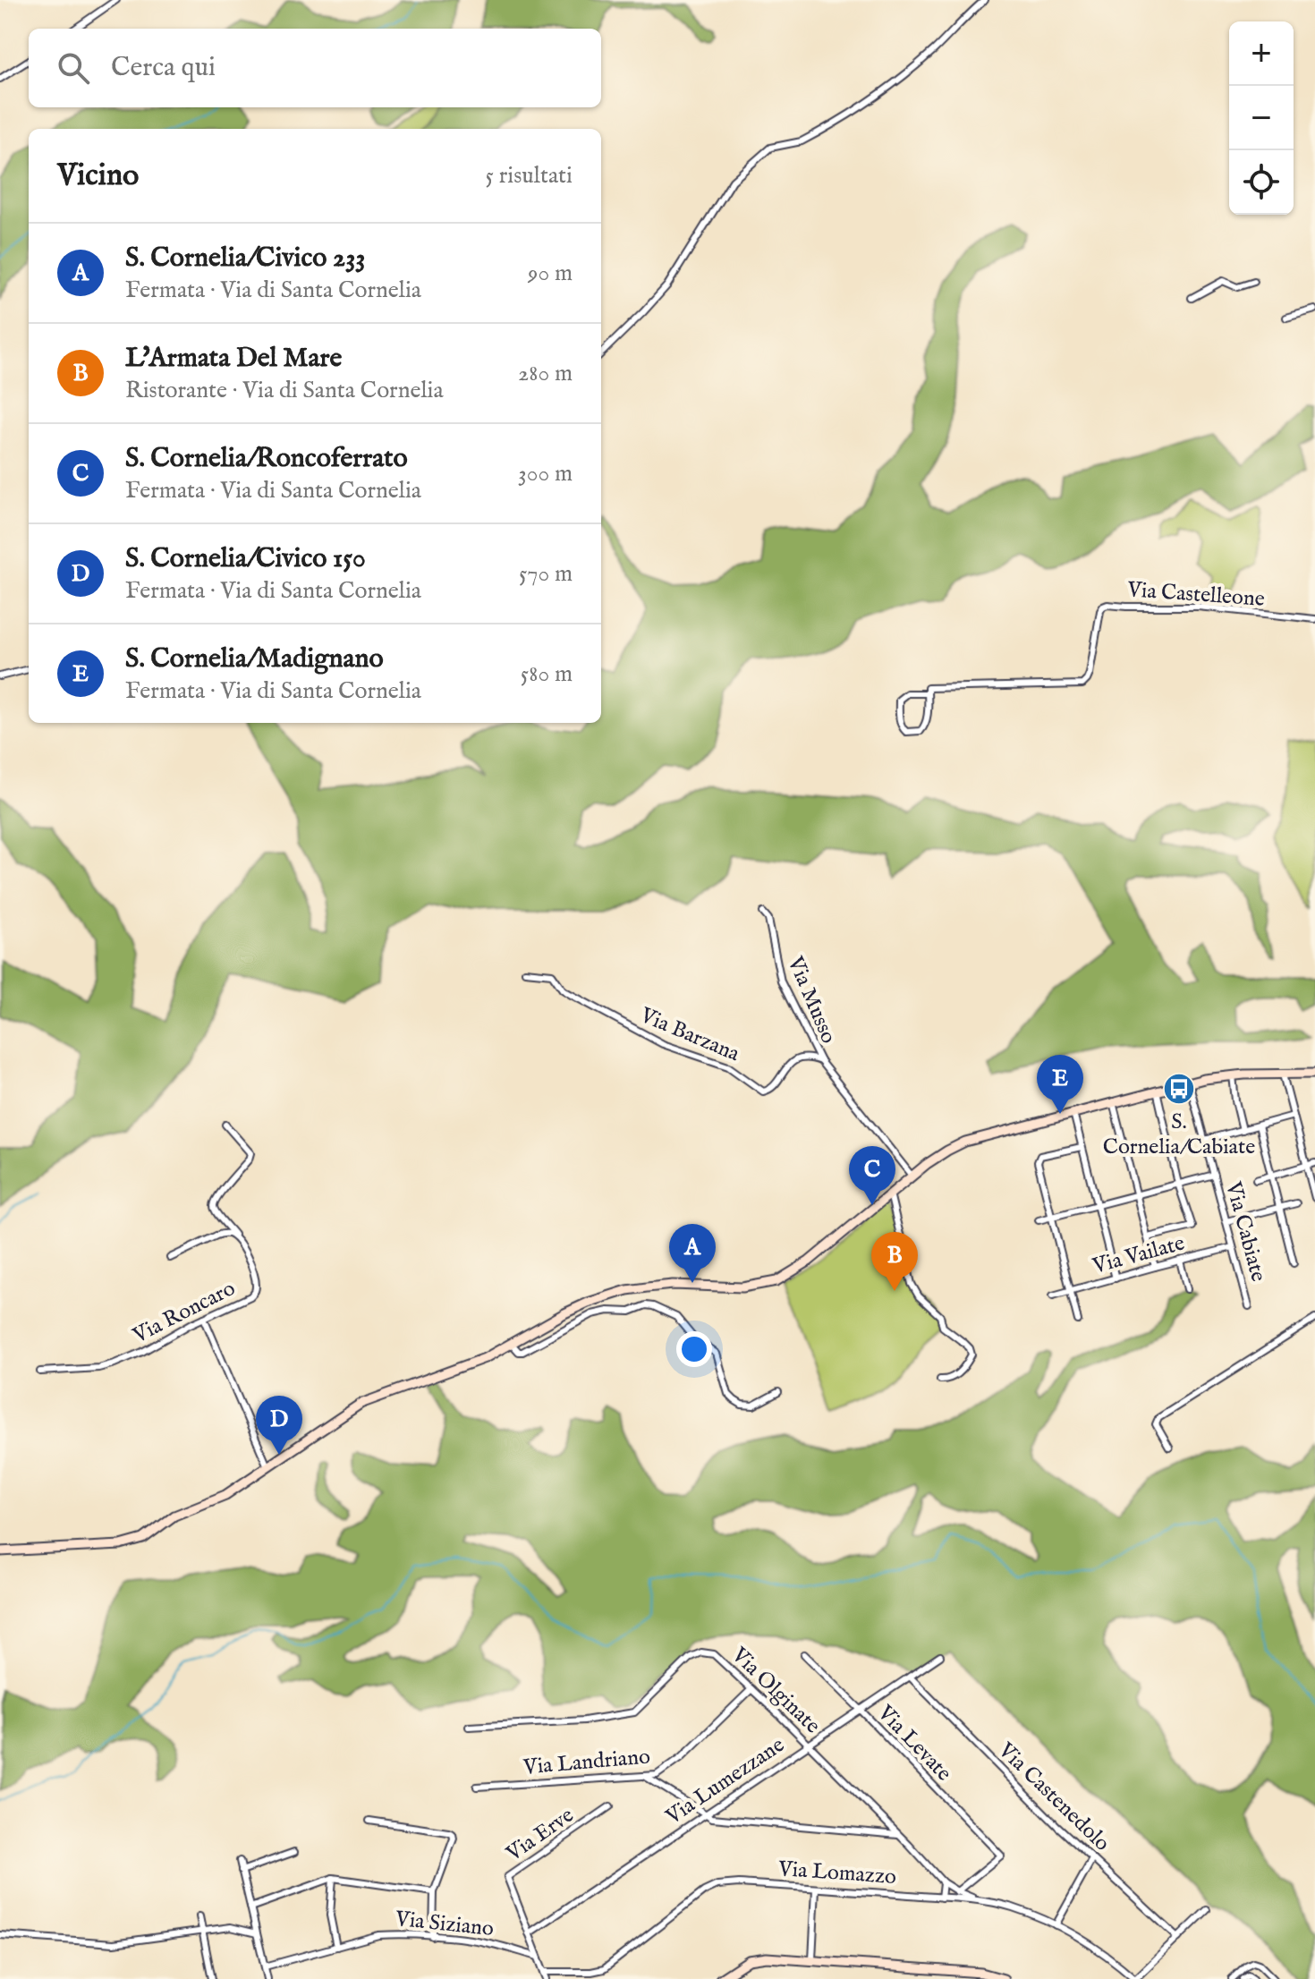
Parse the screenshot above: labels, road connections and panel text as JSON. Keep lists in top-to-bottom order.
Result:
{
  "streets": {
    "street": [
      "Via Castelleone",
      "Via Musso",
      "Via Barzana",
      "Via Cabiate",
      "Via Vailate",
      "Via Roncaro",
      "Via Olginate",
      "Via Levate",
      "Via Landriano",
      "Via Lumezzane",
      "Via Castenedolo",
      "Via Erve",
      "Via Lomazzo",
      "Via Siziano"
    ]
  },
  "crossings": [
    ["Via Musso", "Via Barzana"],
    ["Via Cabiate", "Via Vailate"],
    ["Via Olginate", "Via Levate"],
    ["Via Olginate", "Via Landriano"],
    ["Via Olginate", "Via Lumezzane"],
    ["Via Olginate", "Via Lomazzo"],
    ["Via Levate", "Via Lumezzane"],
    ["Via Lumezzane", "Via Castenedolo"],
    ["Via Lumezzane", "Via Erve"],
    ["Via Erve", "Via Lomazzo"],
    ["Via Erve", "Via Siziano"]
  ],
  "places": {
    "bus stop": ["S. Cornelia/Cabiate"]
  },
  "page": {
    "map_buttons": ["+", "−"],
    "search": "Cerca qui",
    "heading": ["Vicino", "5 risultati"],
    "list": [
      {
        "mark": "A",
        "name": "S. Cornelia/Civico 233",
        "note": "Fermata · Via di Santa Cornelia",
        "value": "90 m"
      },
      {
        "mark": "B",
        "name": "L'Armata Del Mare",
        "note": "Ristorante · Via di Santa Cornelia",
        "value": "280 m"
      },
      {
        "mark": "C",
        "name": "S. Cornelia/Roncoferrato",
        "note": "Fermata · Via di Santa Cornelia",
        "value": "300 m"
      },
      {
        "mark": "D",
        "name": "S. Cornelia/Civico 150",
        "note": "Fermata · Via di Santa Cornelia",
        "value": "570 m"
      },
      {
        "mark": "E",
        "name": "S. Cornelia/Madignano",
        "note": "Fermata · Via di Santa Cornelia",
        "value": "580 m"
      }
    ],
    "pins": [
      "E",
      "C",
      "A",
      "B",
      "D"
    ]
  }
}
